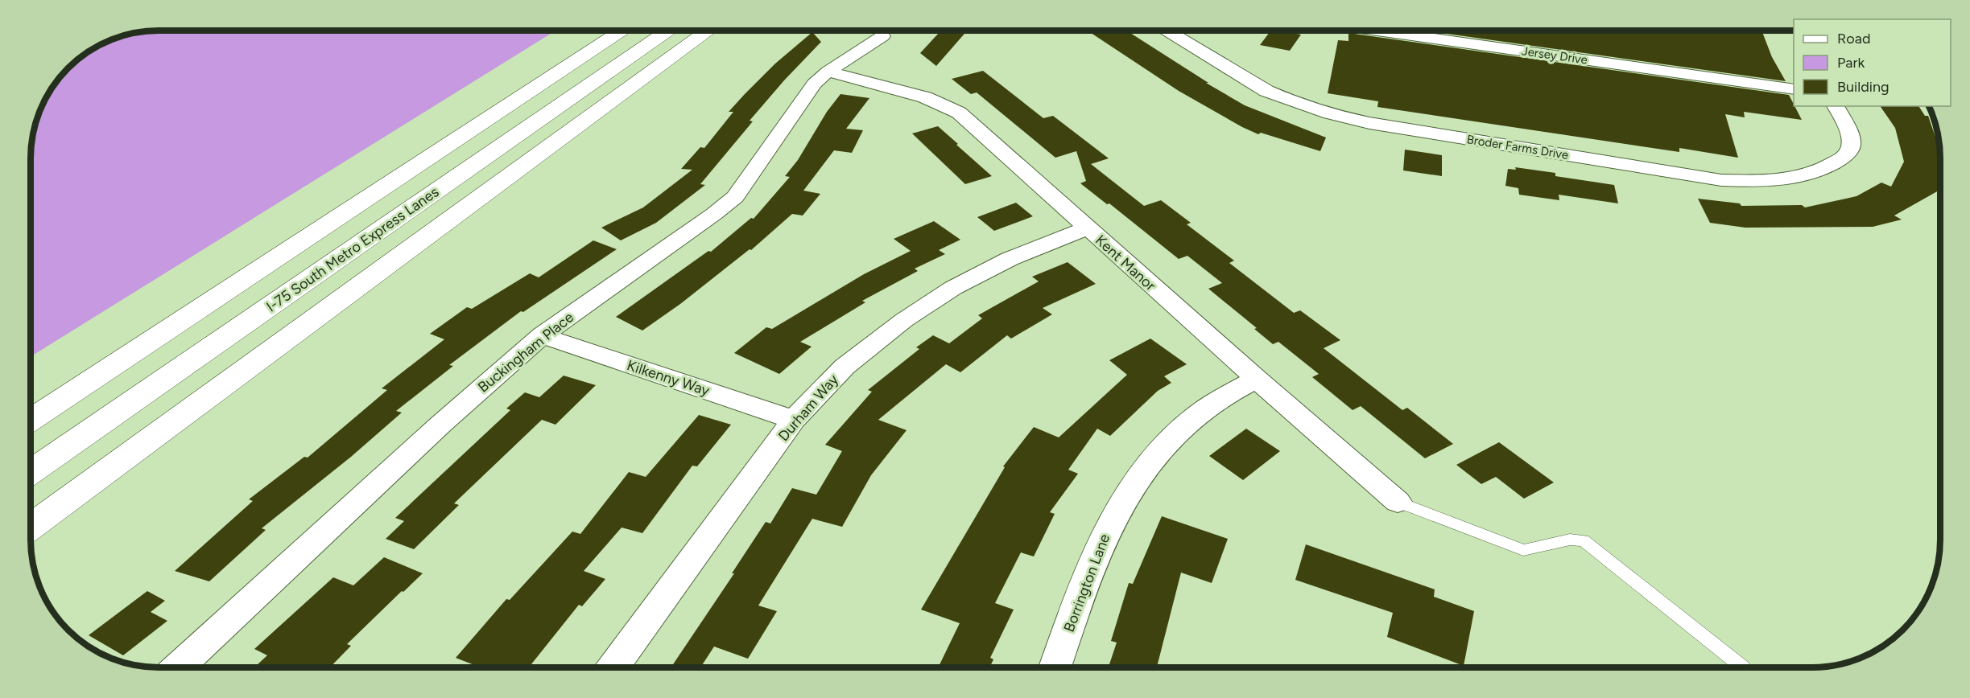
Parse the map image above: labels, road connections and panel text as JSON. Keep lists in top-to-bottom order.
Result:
{
  "streets": {
    "highway": ["I-75 South Metro Express Lanes"],
    "street": [
      "Jersey Drive",
      "Broder Farms Drive",
      "Kent Manor",
      "Buckingham Place",
      "Kilkenny Way",
      "Durham Way",
      "Borrington Lane"
    ]
  },
  "crossings": [
    ["Kent Manor", "Buckingham Place"],
    ["Kent Manor", "Durham Way"],
    ["Kent Manor", "Borrington Lane"],
    ["Buckingham Place", "Kilkenny Way"],
    ["Kilkenny Way", "Durham Way"]
  ],
  "legend": ["Road", "Park", "Building"]
}
